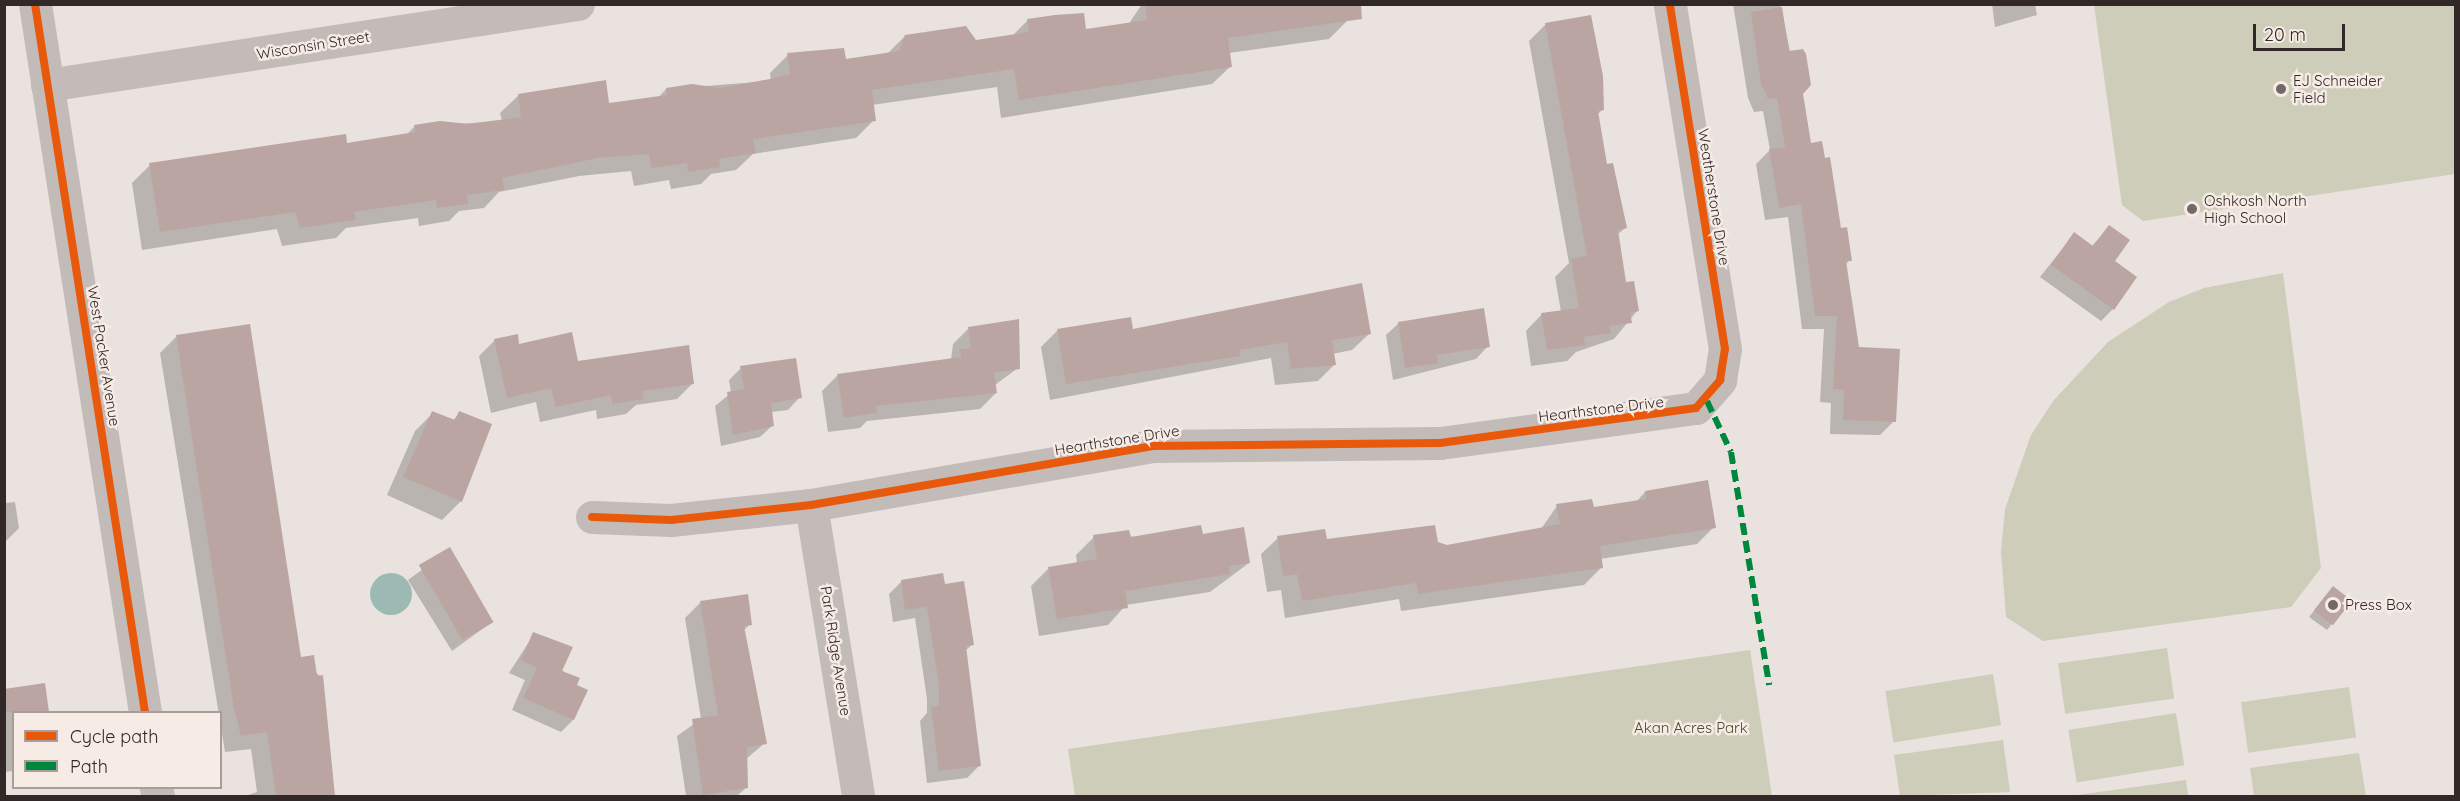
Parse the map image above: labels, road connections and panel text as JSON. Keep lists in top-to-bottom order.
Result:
{
  "streets": {
    "street": [
      "Wisconsin Street",
      "Weatherstone Drive",
      "West Packer Avenue",
      "Hearthstone Drive",
      "Park Ridge Avenue"
    ]
  },
  "crossings": [
    ["Wisconsin Street", "West Packer Avenue"],
    ["Weatherstone Drive", "Hearthstone Drive"],
    ["Hearthstone Drive", "Park Ridge Avenue"]
  ],
  "parks": ["Akan Acres Park"],
  "places": ["EJ Schneider Field", "Oshkosh North High School", "Press Box"],
  "legend": ["Cycle path", "Path"],
  "scale_bar": "20 m"
}
